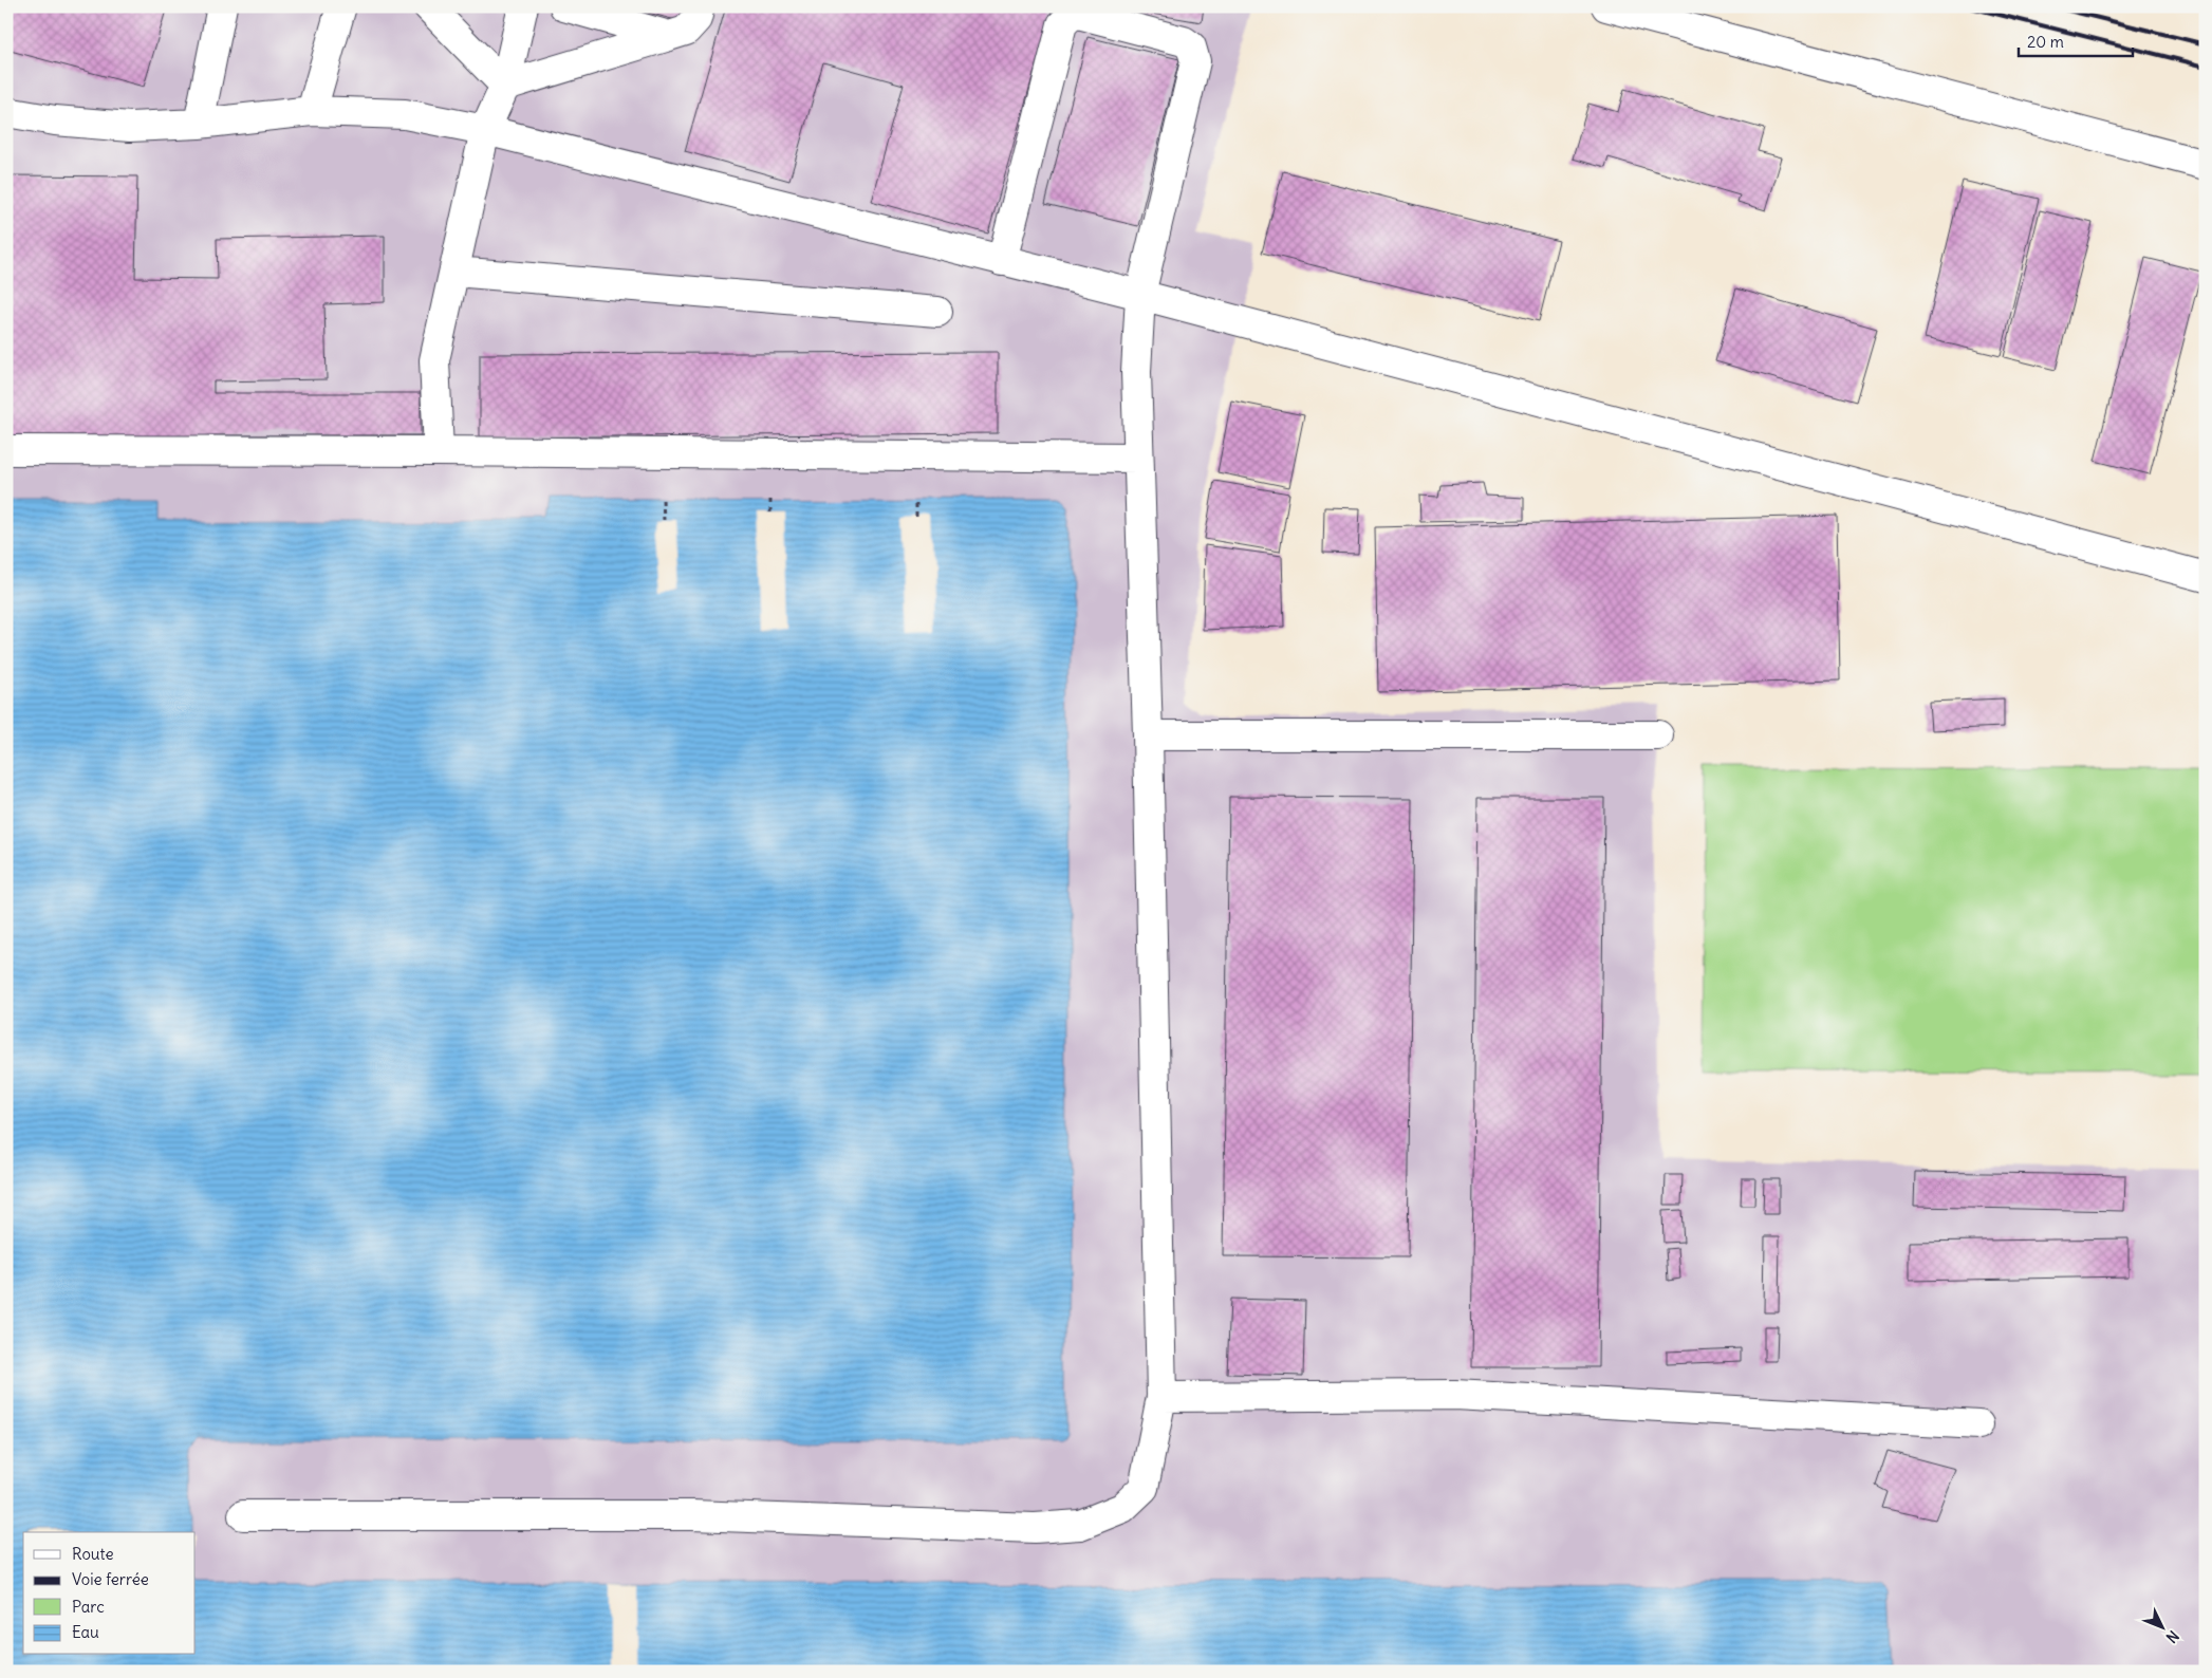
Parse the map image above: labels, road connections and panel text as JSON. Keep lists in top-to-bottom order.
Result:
{
  "legend": [
    "Route",
    "Voie ferrée",
    "Parc",
    "Eau"
  ],
  "scale_bar": "20 m",
  "north": "bottom right"
}
